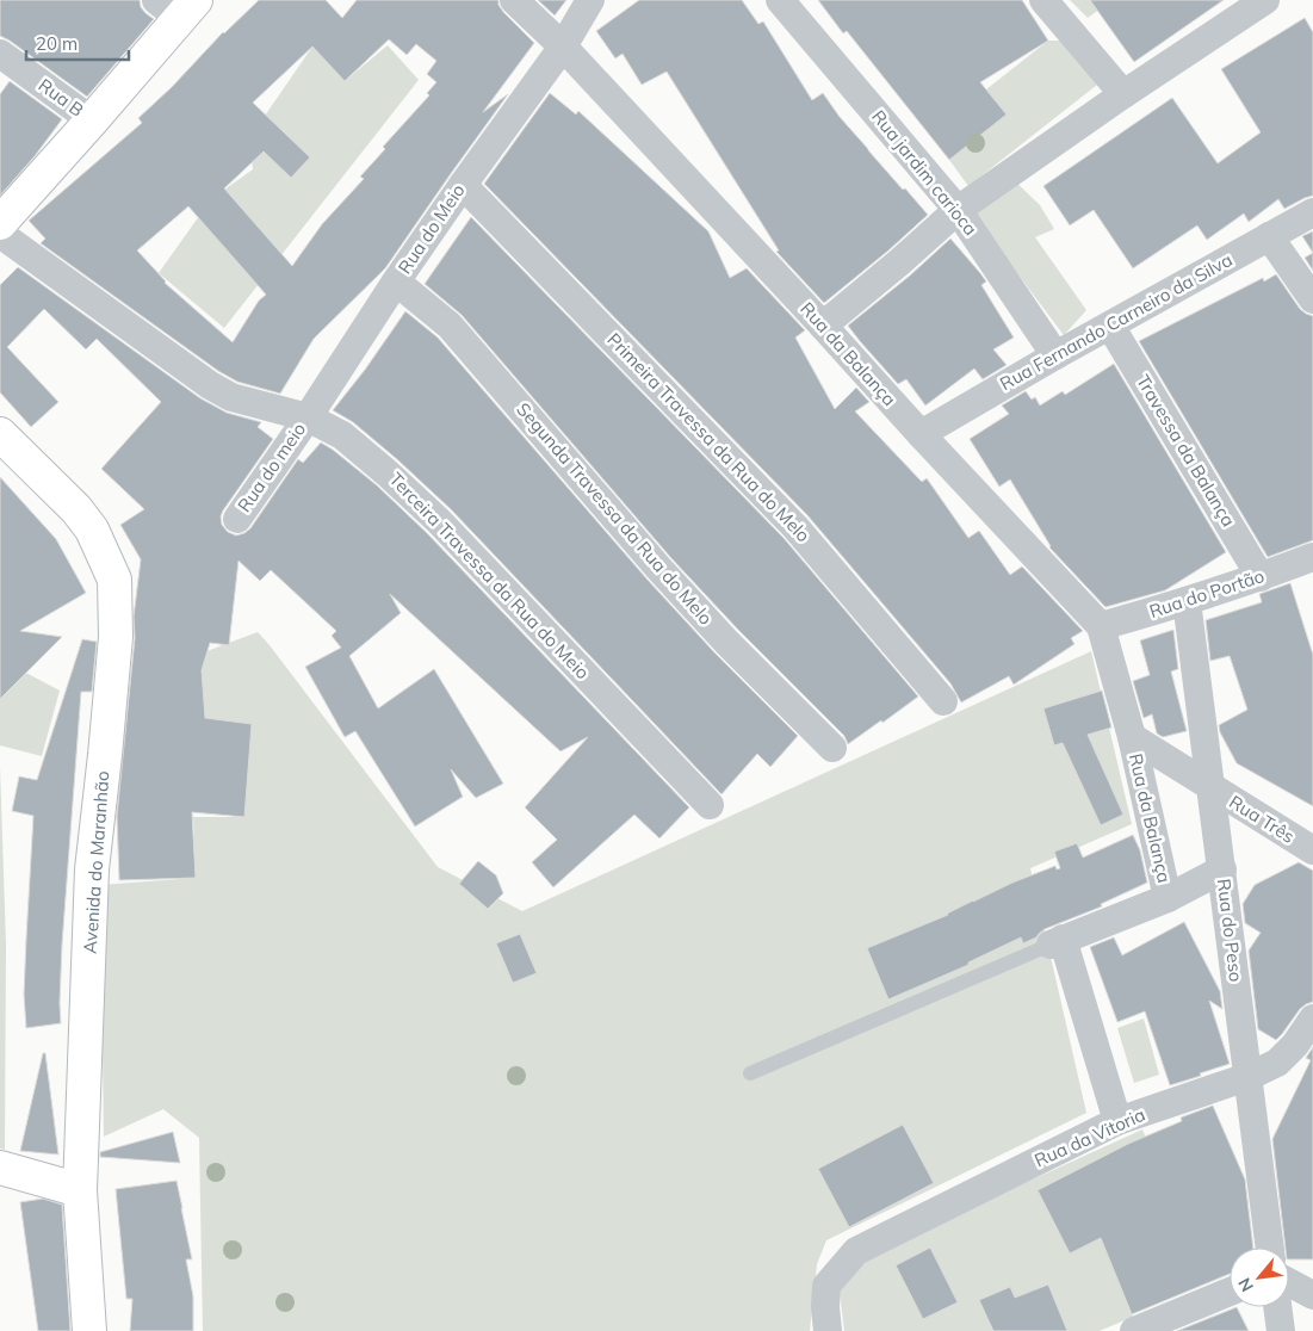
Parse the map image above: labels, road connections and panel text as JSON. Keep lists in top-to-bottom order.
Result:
{
  "streets": {
    "street": [
      "Rua B",
      "Rua jardim carioca",
      "Rua do Meio",
      "Rua Fernando Carneiro da Silva",
      "Rua da Balança",
      "Primeira Travessa da Rua do Melo",
      "Travessa da Balança",
      "Rua do meio",
      "Segunda Travessa da Rua do Melo",
      "Terceira Travessa da Rua do Meio",
      "Rua do Portão",
      "Rua Três",
      "Avenida do Maranhão",
      "Rua do Peso",
      "Rua da Vitoria"
    ]
  },
  "crossings": [
    ["Rua jardim carioca", "Rua Fernando Carneiro da Silva"],
    ["Rua do Meio", "Rua da Balança"],
    ["Rua do Meio", "Primeira Travessa da Rua do Melo"],
    ["Rua do Meio", "Rua do meio"],
    ["Rua do Meio", "Segunda Travessa da Rua do Melo"],
    ["Rua do Meio", "Terceira Travessa da Rua do Meio"],
    ["Rua Fernando Carneiro da Silva", "Rua da Balança"],
    ["Rua Fernando Carneiro da Silva", "Travessa da Balança"],
    ["Rua da Balança", "Rua do Portão"],
    ["Rua da Balança", "Rua Três"],
    ["Rua da Balança", "Rua do Peso"],
    ["Travessa da Balança", "Rua do Portão"],
    ["Rua do meio", "Terceira Travessa da Rua do Meio"],
    ["Rua do Portão", "Rua do Peso"],
    ["Rua Três", "Rua do Peso"],
    ["Rua do Peso", "Rua da Vitoria"]
  ],
  "scale_bar": "20 m",
  "north": "bottom left"
}
